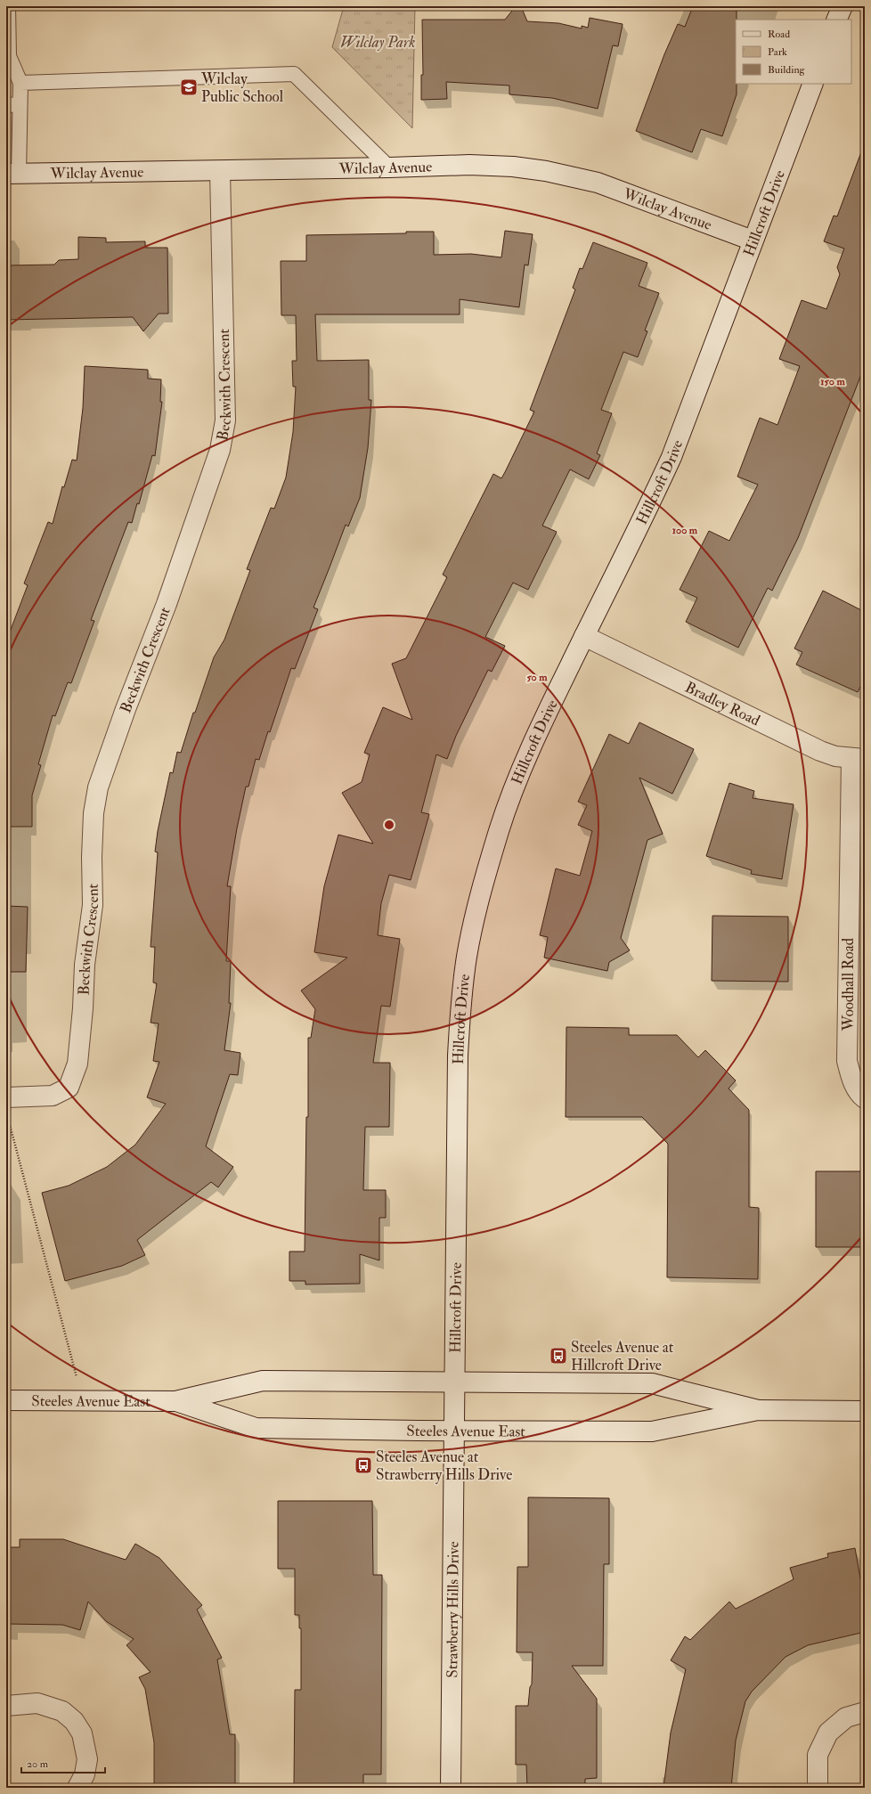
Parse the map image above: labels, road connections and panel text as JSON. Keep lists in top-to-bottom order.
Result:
{
  "streets": {
    "street": [
      "Wilclay Avenue",
      "Hillcroft Drive",
      "Beckwith Crescent",
      "Bradley Road",
      "Woodhall Road",
      "Steeles Avenue East",
      "Strawberry Hills Drive"
    ]
  },
  "crossings": [
    ["Wilclay Avenue", "Hillcroft Drive"],
    ["Wilclay Avenue", "Beckwith Crescent"],
    ["Hillcroft Drive", "Bradley Road"],
    ["Hillcroft Drive", "Steeles Avenue East"],
    ["Hillcroft Drive", "Strawberry Hills Drive"],
    ["Bradley Road", "Woodhall Road"],
    ["Steeles Avenue East", "Strawberry Hills Drive"]
  ],
  "parks": ["Wilclay Park"],
  "places": {
    "school or university": ["Wilclay Public School"],
    "bus stop": ["Steeles Avenue at Hillcroft Drive", "Steeles Avenue at Strawberry Hills Drive"]
  },
  "legend": ["Road", "Park", "Building"],
  "scale_bar": "20 m",
  "rings": ["150 m", "100 m", "50 m"]
}
